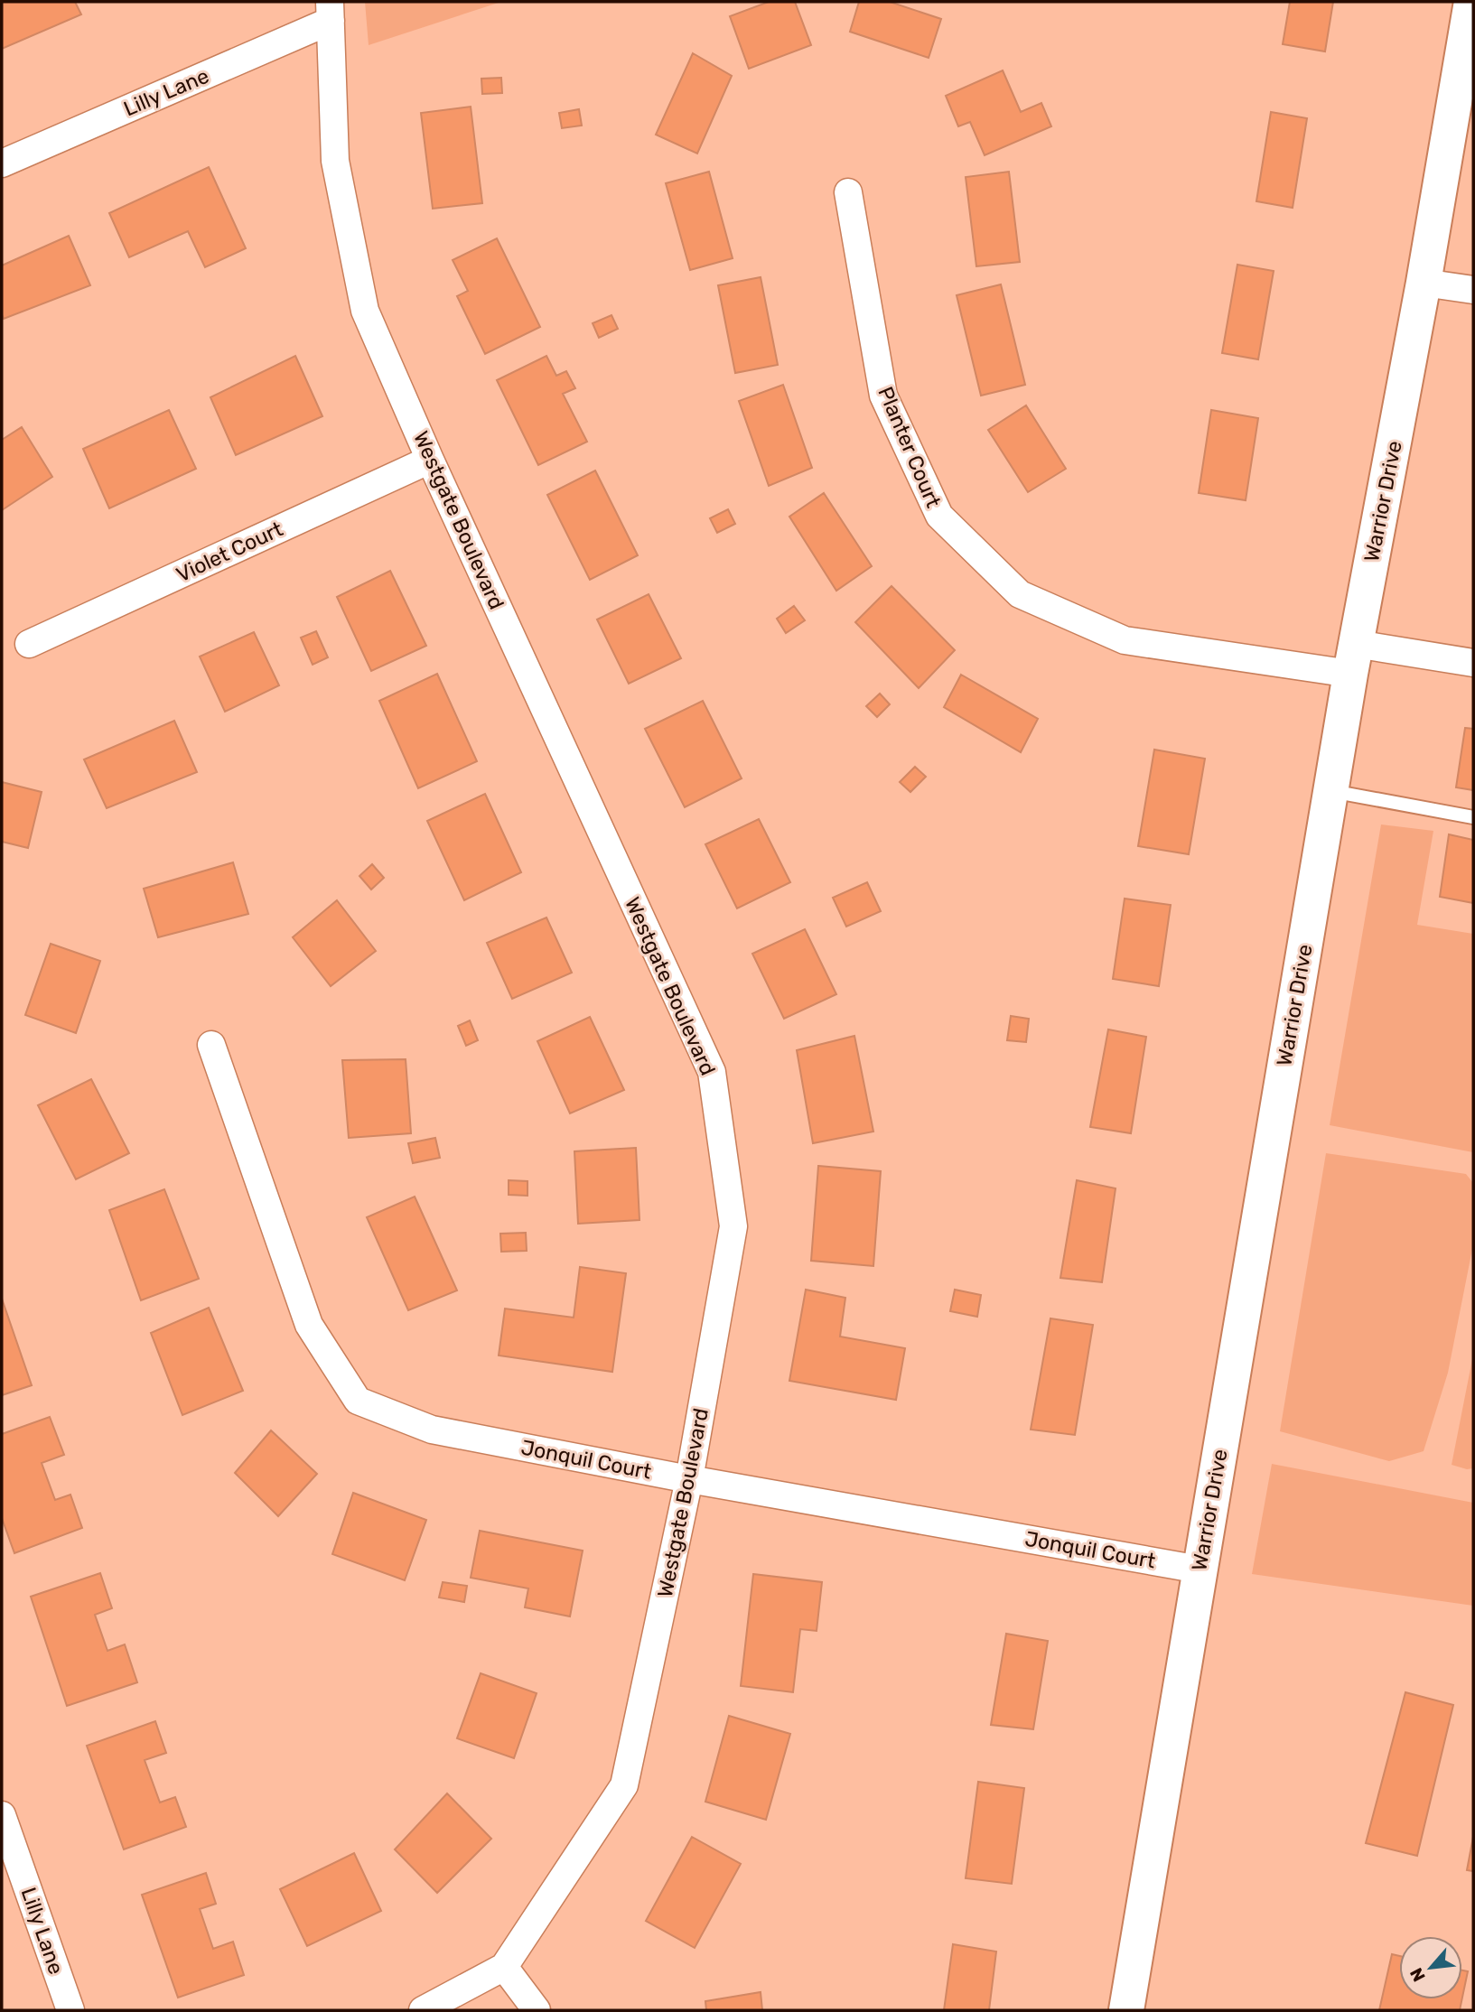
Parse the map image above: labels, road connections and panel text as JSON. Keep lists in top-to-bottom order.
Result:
{
  "streets": {
    "street": [
      "Lilly Lane",
      "Planter Court",
      "Warrior Drive",
      "Westgate Boulevard",
      "Violet Court",
      "Jonquil Court"
    ]
  },
  "crossings": [
    ["Lilly Lane", "Westgate Boulevard"],
    ["Planter Court", "Warrior Drive"],
    ["Warrior Drive", "Jonquil Court"],
    ["Westgate Boulevard", "Violet Court"],
    ["Westgate Boulevard", "Jonquil Court"]
  ],
  "north": "bottom left"
}
